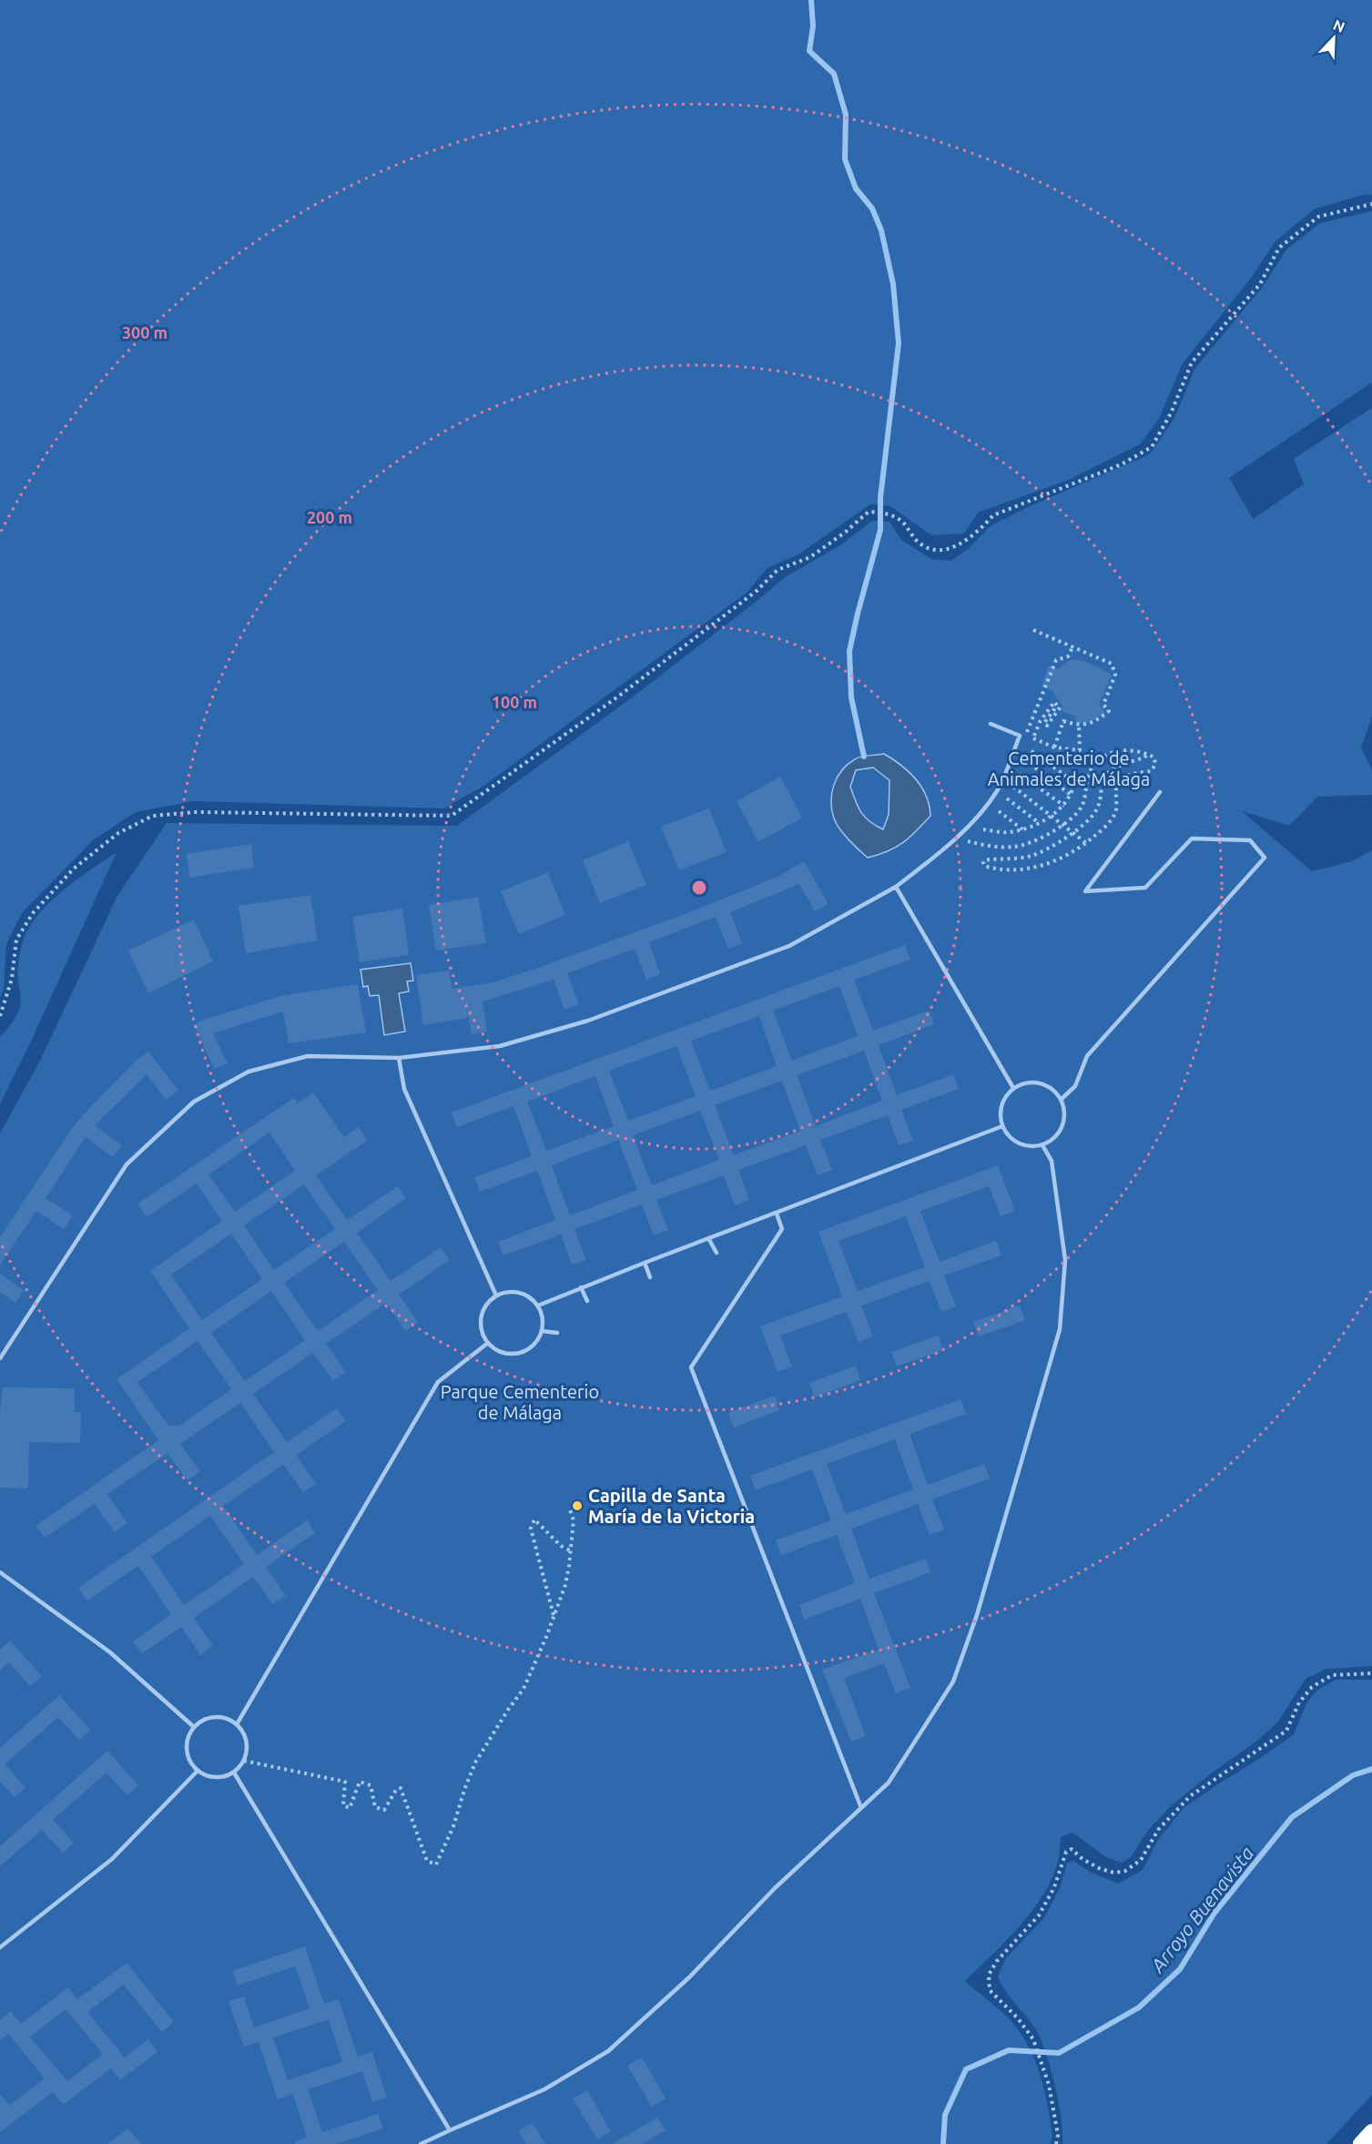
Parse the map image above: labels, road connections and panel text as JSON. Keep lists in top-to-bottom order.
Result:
{
  "water": ["Arroyo Buenavista"],
  "parks": ["Cementerio de Animales de Málaga", "Parque Cementerio de Málaga"],
  "places": ["Capilla de Santa María de la Victoria"],
  "north": "top right",
  "rings": ["300 m", "200 m", "100 m"]
}
